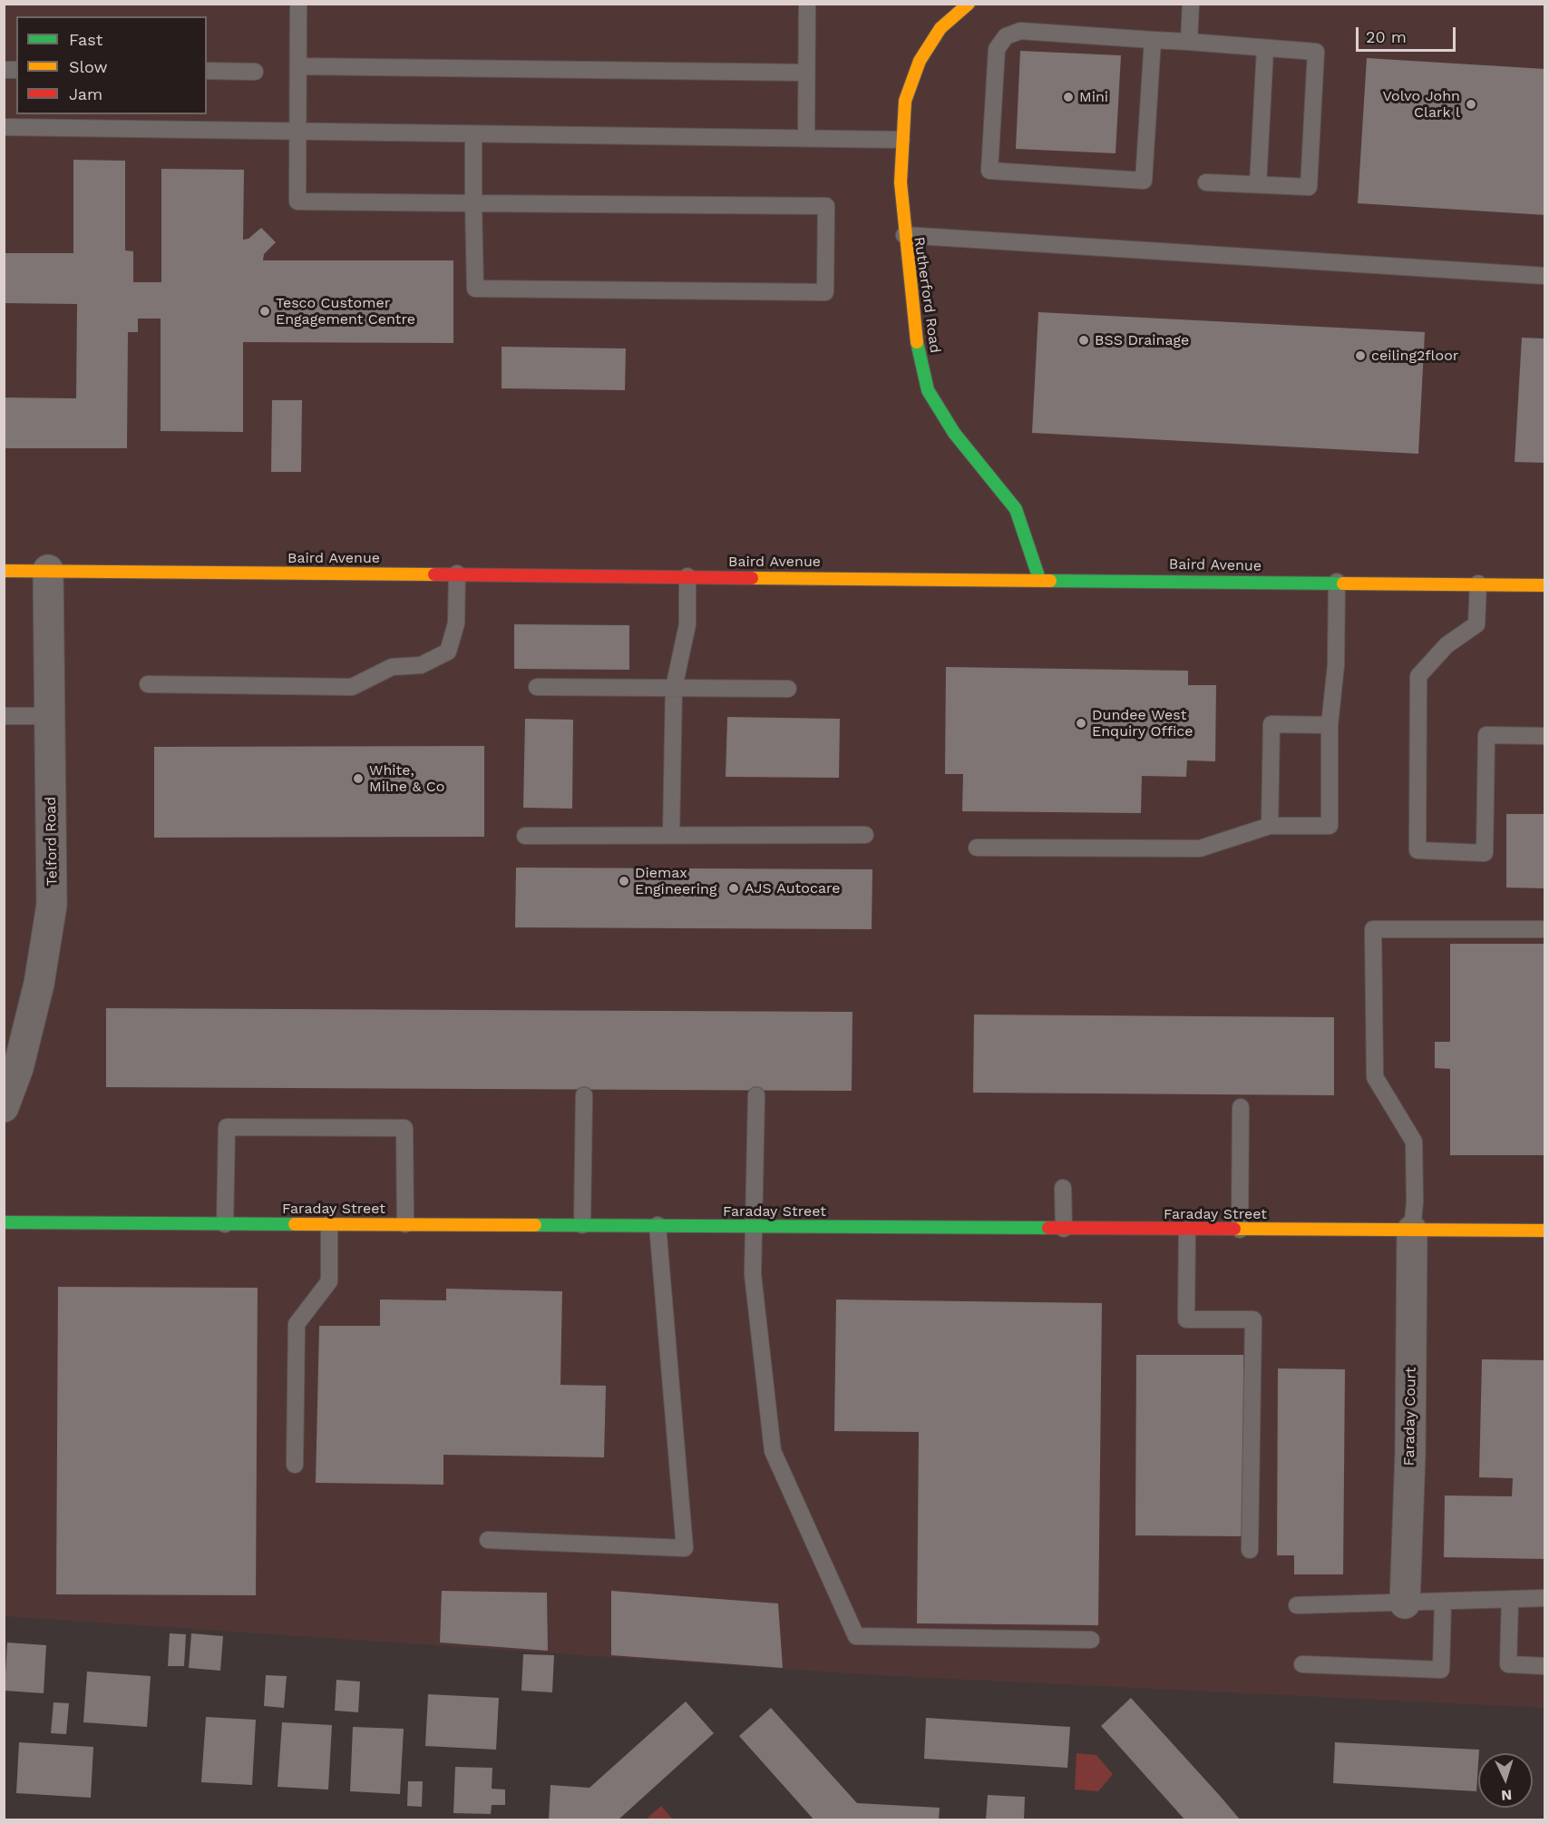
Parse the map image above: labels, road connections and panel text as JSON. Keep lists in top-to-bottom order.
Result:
{
  "streets": {
    "street": [
      "Rutherford Road",
      "Baird Avenue",
      "Telford Road",
      "Faraday Street",
      "Faraday Court"
    ]
  },
  "crossings": [
    ["Rutherford Road", "Baird Avenue"],
    ["Baird Avenue", "Telford Road"],
    ["Faraday Street", "Faraday Court"]
  ],
  "places": [
    "Mini",
    "Volvo John Clark l",
    "Tesco Customer Engagement Centre",
    "BSS Drainage",
    "ceiling2floor",
    "Dundee West Enquiry Office",
    "White, Milne & Co",
    "Diemax Engineering",
    "AJS Autocare"
  ],
  "legend": ["Fast", "Slow", "Jam"],
  "scale_bar": "20 m",
  "north": "bottom"
}
